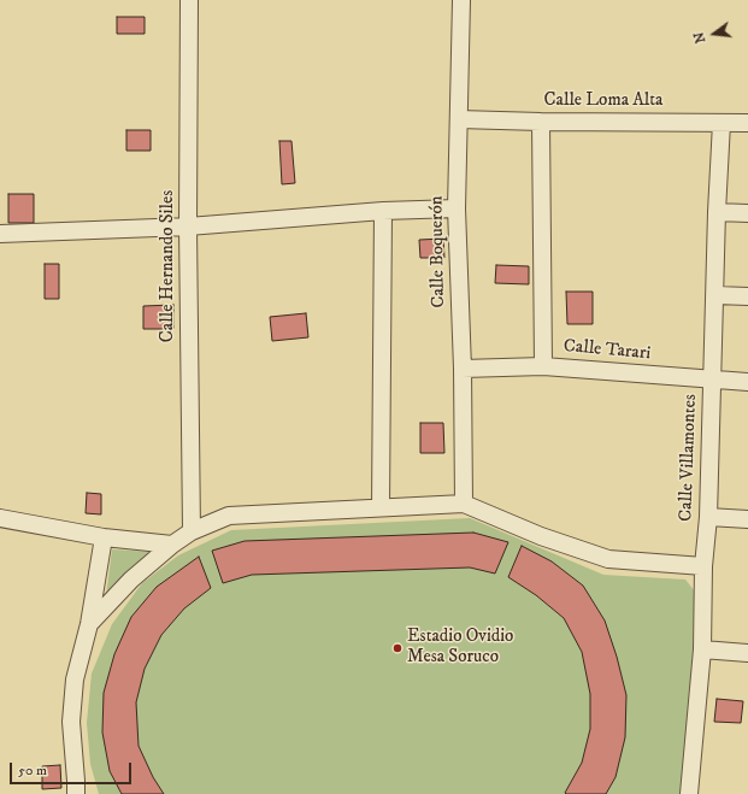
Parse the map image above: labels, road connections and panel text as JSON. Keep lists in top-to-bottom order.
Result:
{
  "streets": {
    "street": [
      "Calle Loma Alta",
      "Calle Boquerón",
      "Calle Hernando Siles",
      "Calle Tarari",
      "Calle Villamontes"
    ]
  },
  "crossings": [
    ["Calle Loma Alta", "Calle Boquerón"],
    ["Calle Loma Alta", "Calle Villamontes"],
    ["Calle Boquerón", "Calle Tarari"],
    ["Calle Tarari", "Calle Villamontes"]
  ],
  "places": ["Estadio Ovidio Mesa Soruco"],
  "scale_bar": "50 m",
  "north": "left"
}
